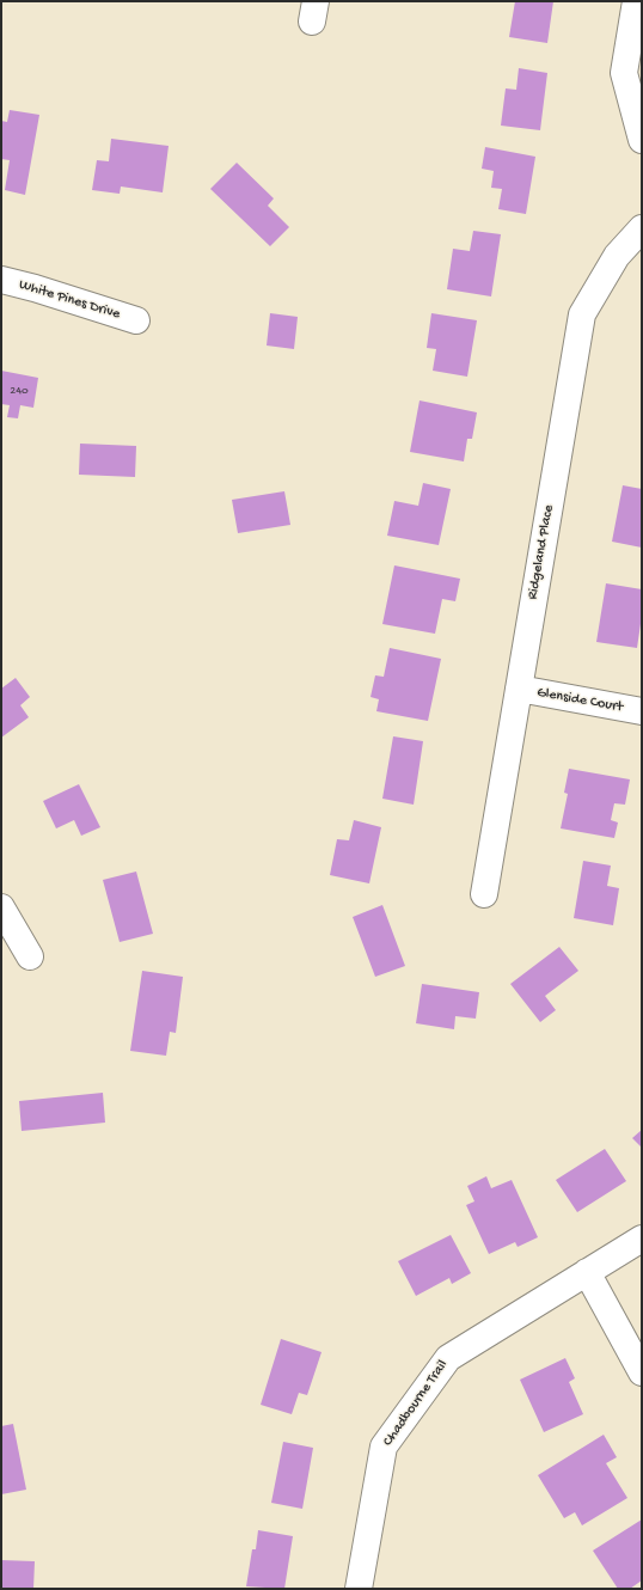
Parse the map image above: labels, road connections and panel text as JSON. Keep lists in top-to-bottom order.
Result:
{
  "streets": {
    "street": [
      "White Pines Drive",
      "Ridgeland Place",
      "Glenside Court",
      "Chadbourne Trail"
    ]
  },
  "crossings": [
    ["Ridgeland Place", "Glenside Court"]
  ],
  "house_numbers": ["240"]
}
